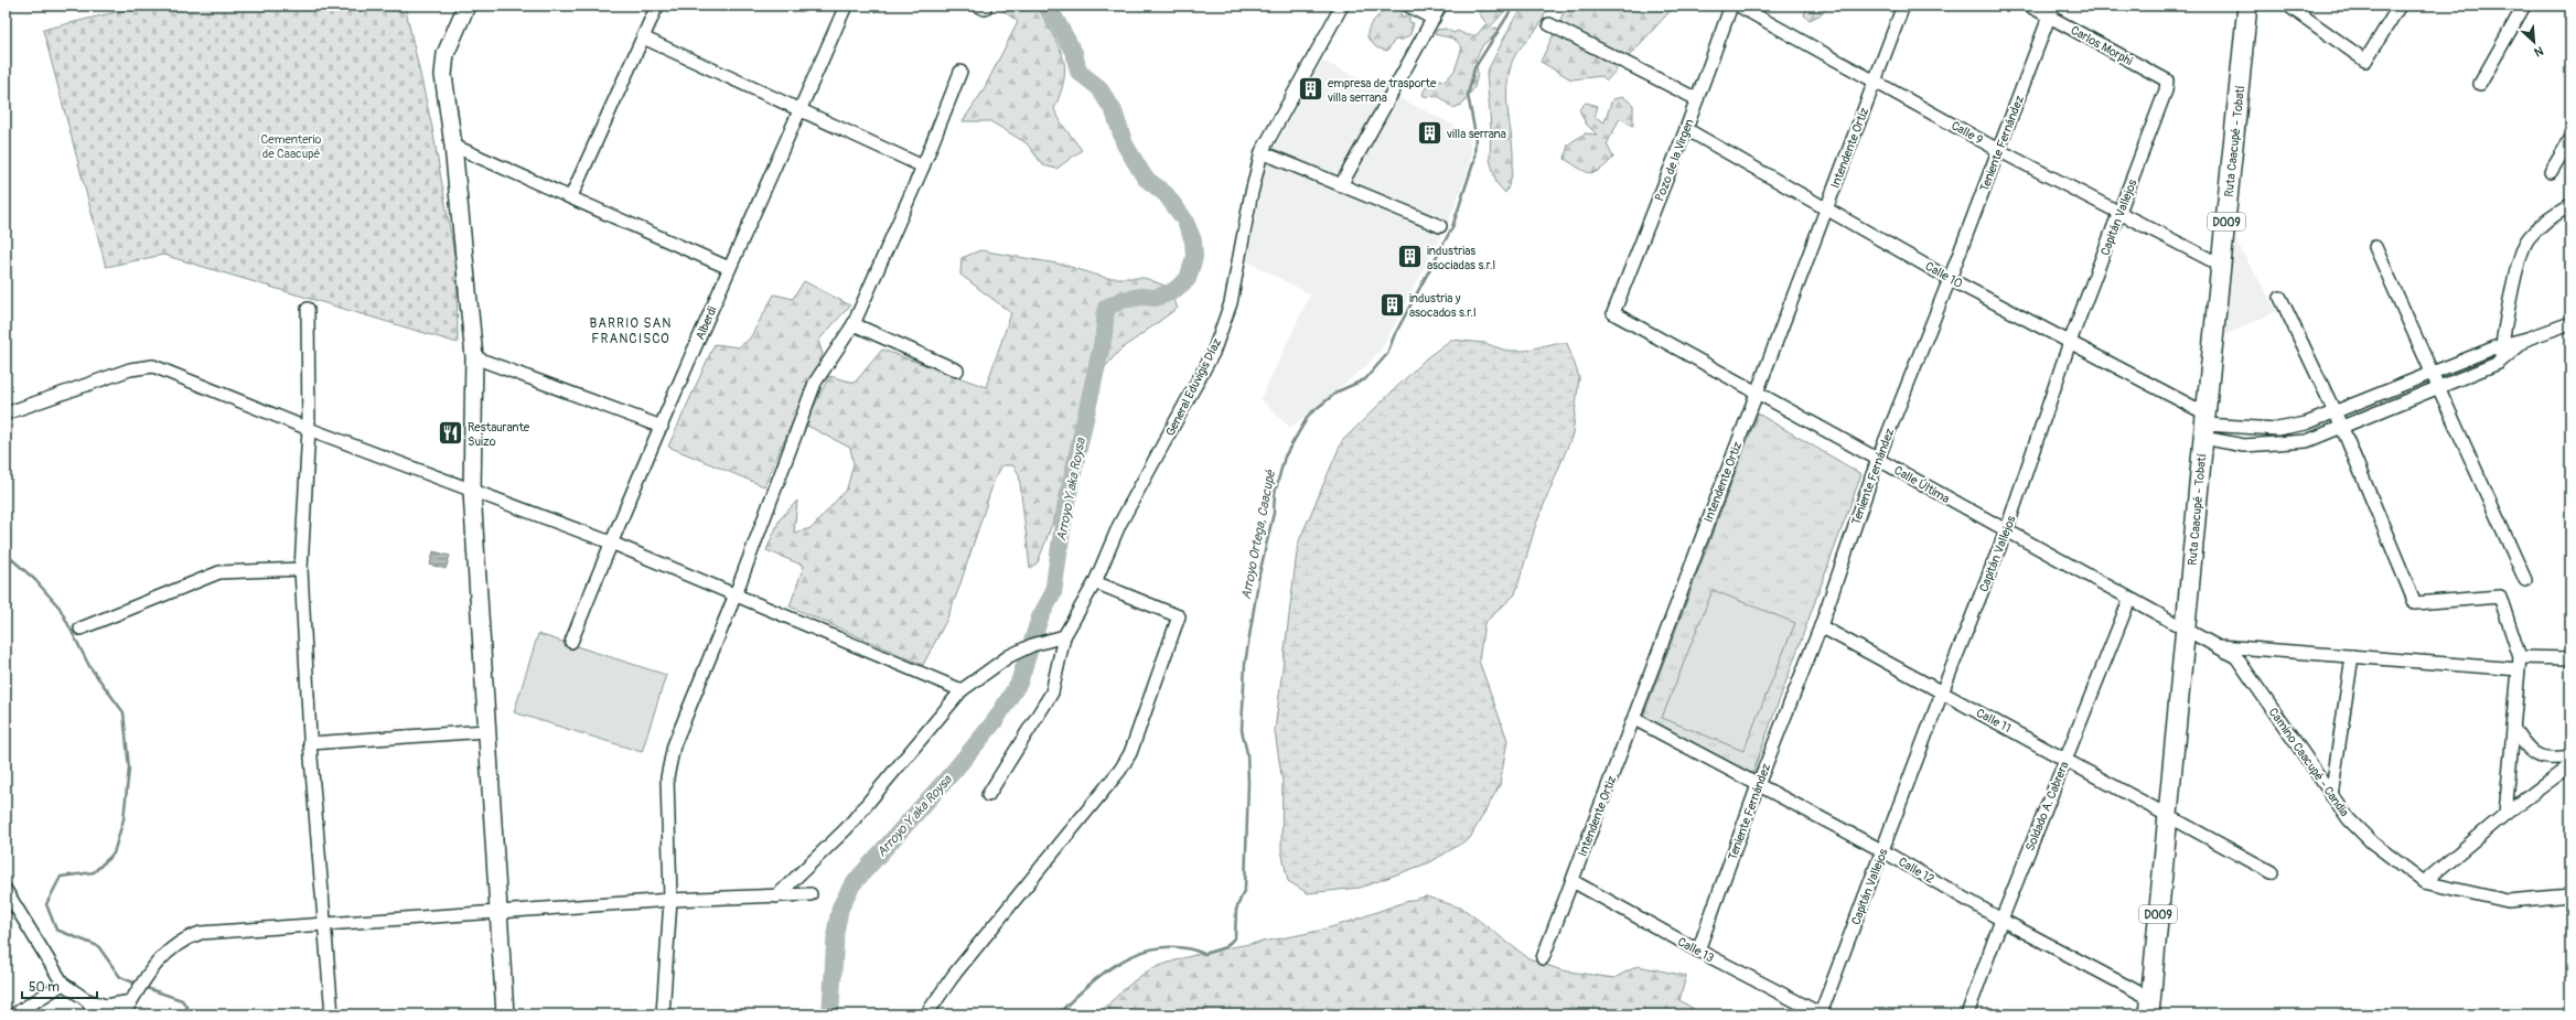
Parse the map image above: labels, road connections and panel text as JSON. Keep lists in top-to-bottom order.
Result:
{
  "streets": {
    "main road": ["Ruta Caacupé - Tobatí", "D009"],
    "street": [
      "Carlos Morphi",
      "Calle 9",
      "Teniente Fernández",
      "Intendente Ortiz",
      "Pozo de la Virgen",
      "Capitán Vallejos",
      "Calle 10",
      "Alberdi",
      "General Eduvigis Díaz",
      "Calle Última",
      "Calle 11",
      "Camino Caacupé - Candia",
      "Soldado A. Cabrera",
      "Calle 12",
      "Calle 13"
    ]
  },
  "crossings": [
    ["Carlos Morphi", "Teniente Fernández"],
    ["Carlos Morphi", "Capitán Vallejos"],
    ["Calle 9", "Ruta Caacupé - Tobatí"],
    ["Calle 9", "Teniente Fernández"],
    ["Calle 9", "Intendente Ortiz"],
    ["Calle 9", "Capitán Vallejos"],
    ["Ruta Caacupé - Tobatí", "Calle 10"],
    ["Ruta Caacupé - Tobatí", "Calle Última"],
    ["Ruta Caacupé - Tobatí", "Calle 11"],
    ["Ruta Caacupé - Tobatí", "Camino Caacupé - Candia"],
    ["Ruta Caacupé - Tobatí", "Calle 12"],
    ["Teniente Fernández", "Calle 10"],
    ["Teniente Fernández", "Calle Última"],
    ["Teniente Fernández", "Calle 11"],
    ["Teniente Fernández", "Calle 12"],
    ["Teniente Fernández", "Calle 13"],
    ["Intendente Ortiz", "Calle 10"],
    ["Intendente Ortiz", "Calle Última"],
    ["Intendente Ortiz", "Calle 12"],
    ["Intendente Ortiz", "Calle 13"],
    ["Pozo de la Virgen", "Calle 10"],
    ["Pozo de la Virgen", "Calle Última"],
    ["Capitán Vallejos", "Calle 10"],
    ["Capitán Vallejos", "Calle Última"],
    ["Capitán Vallejos", "Calle 11"],
    ["Capitán Vallejos", "Calle 12"],
    ["Capitán Vallejos", "Calle 13"],
    ["Calle Última", "Camino Caacupé - Candia"],
    ["Calle Última", "Soldado A. Cabrera"],
    ["Calle 11", "Soldado A. Cabrera"],
    ["Soldado A. Cabrera", "Calle 12"]
  ],
  "districts": ["BARRIO SAN FRANCISCO"],
  "water": ["Arroyo Y aka Roysa", "Arroyo Ortega, Caacupé"],
  "parks": ["Cementerio de Caacupé"],
  "places": {
    "building": [
      "empresa de trasporte villa serrana",
      "villa serrana",
      "industrias asociadas s.r.l",
      "industria y asocados s.r.l"
    ],
    "restaurant": ["Restaurante Suizo"]
  },
  "scale_bar": "50 m",
  "north": "bottom right"
}
